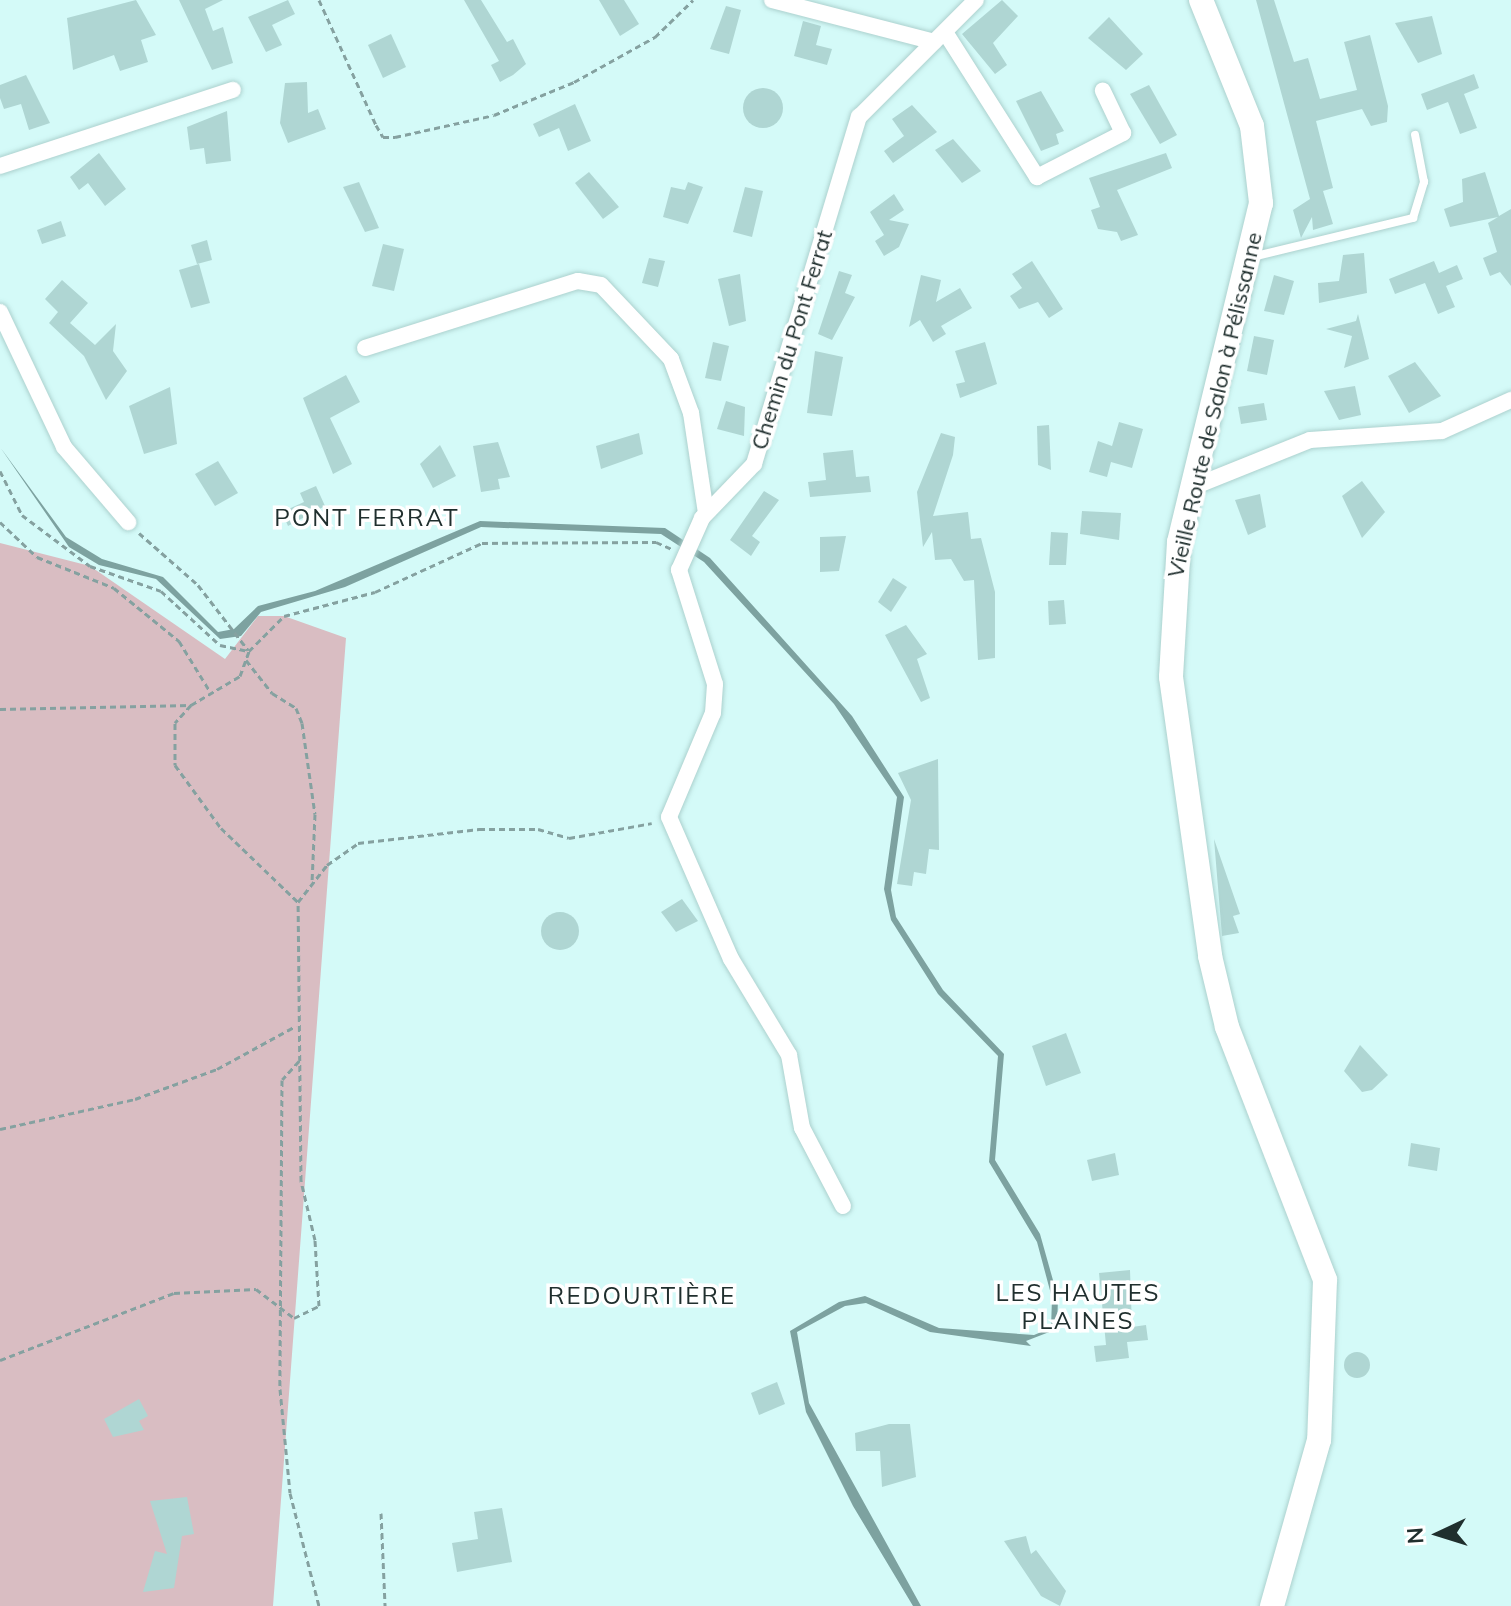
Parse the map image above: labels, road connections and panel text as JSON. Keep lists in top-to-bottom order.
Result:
{
  "streets": {
    "street": ["Chemin du Pont Ferrat", "Vieille Route de Salon à Pélissanne"]
  },
  "districts": ["PONT FERRAT", "LES HAUTES PLAINES", "REDOURTIÈRE"],
  "north": "left"
}
